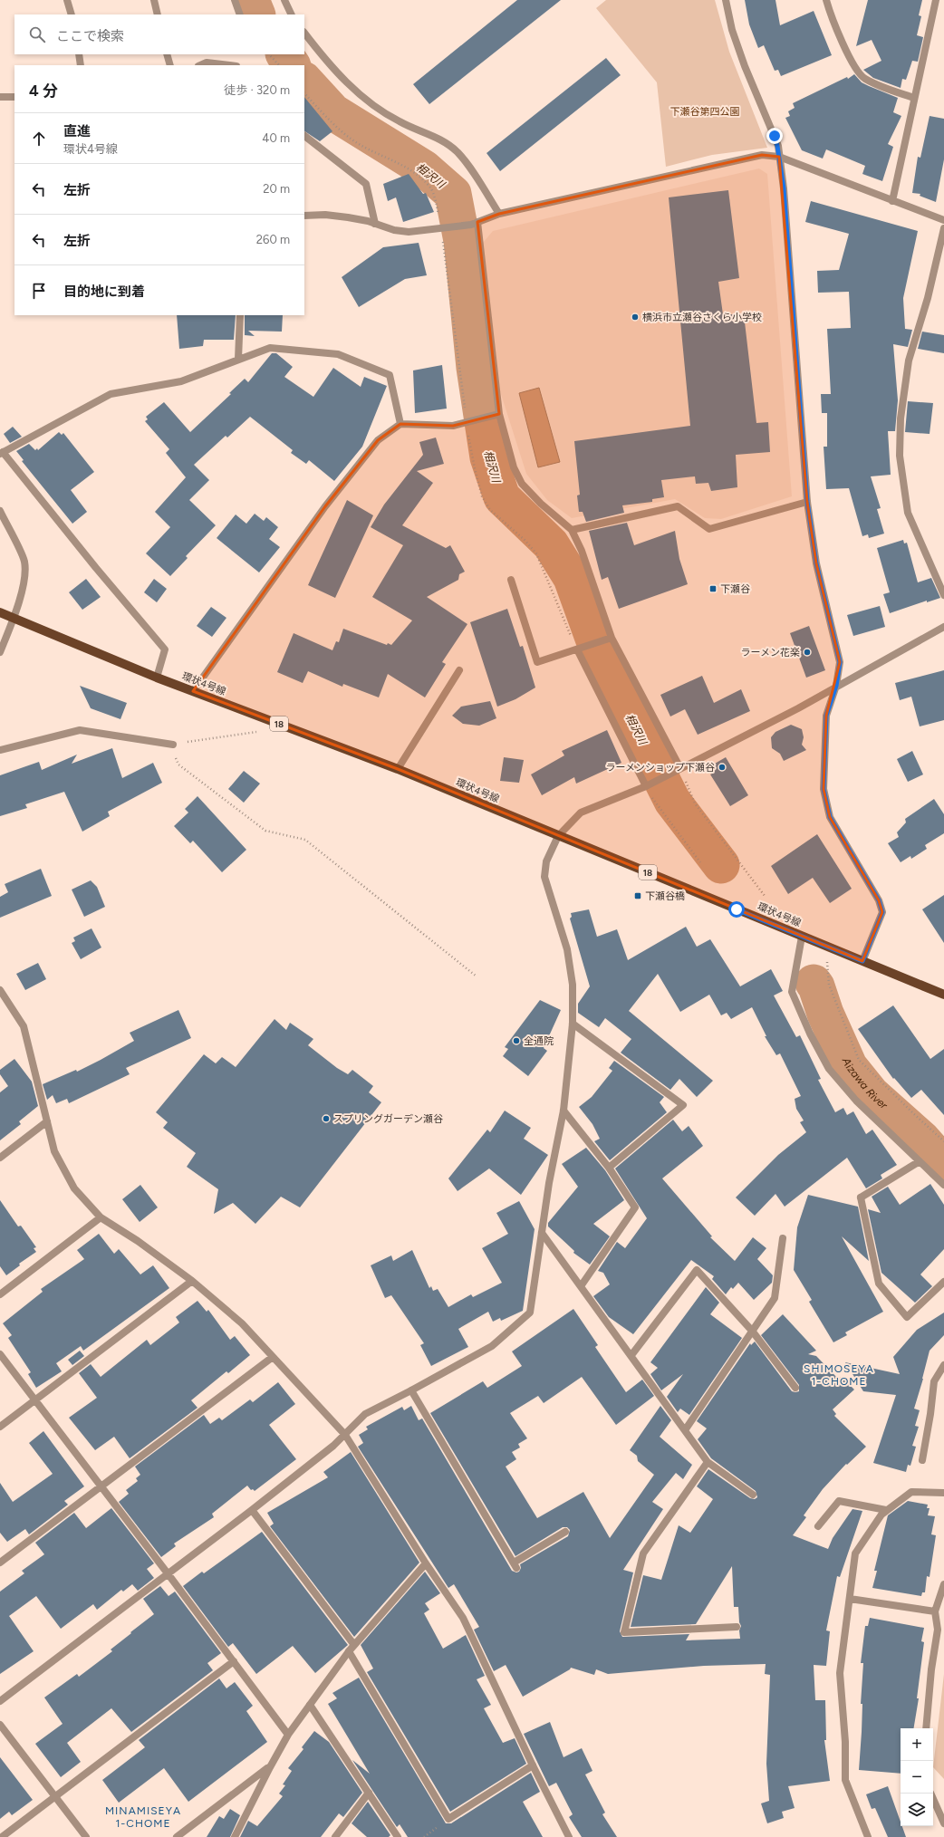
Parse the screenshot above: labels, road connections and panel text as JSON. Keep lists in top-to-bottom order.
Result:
{
  "streets": {
    "main road": ["環状4号線", "18"]
  },
  "districts": ["SHIMOSEYA 1-CHOME", "MINAMISEYA 1-CHOME"],
  "water": ["相沢川", "Aizawa River"],
  "parks": ["下瀬谷第四公園"],
  "places": {
    "other": [
      "横浜市立瀬谷さくら小学校",
      "ラーメン花楽",
      "ラーメンショップ下瀬谷",
      "全通院",
      "スプリングガーデン瀬谷"
    ],
    "transit": ["下瀬谷", "下瀬谷橋"]
  },
  "page": {
    "search": "ここで検索",
    "heading": ["4 分", "徒歩 · 320 m"],
    "list": [
      ["直進", "環状4号線", "40 m"],
      ["左折", "20 m"],
      ["左折", "260 m"],
      "目的地に到着"
    ],
    "map_buttons": ["+", "−"]
  }
}
